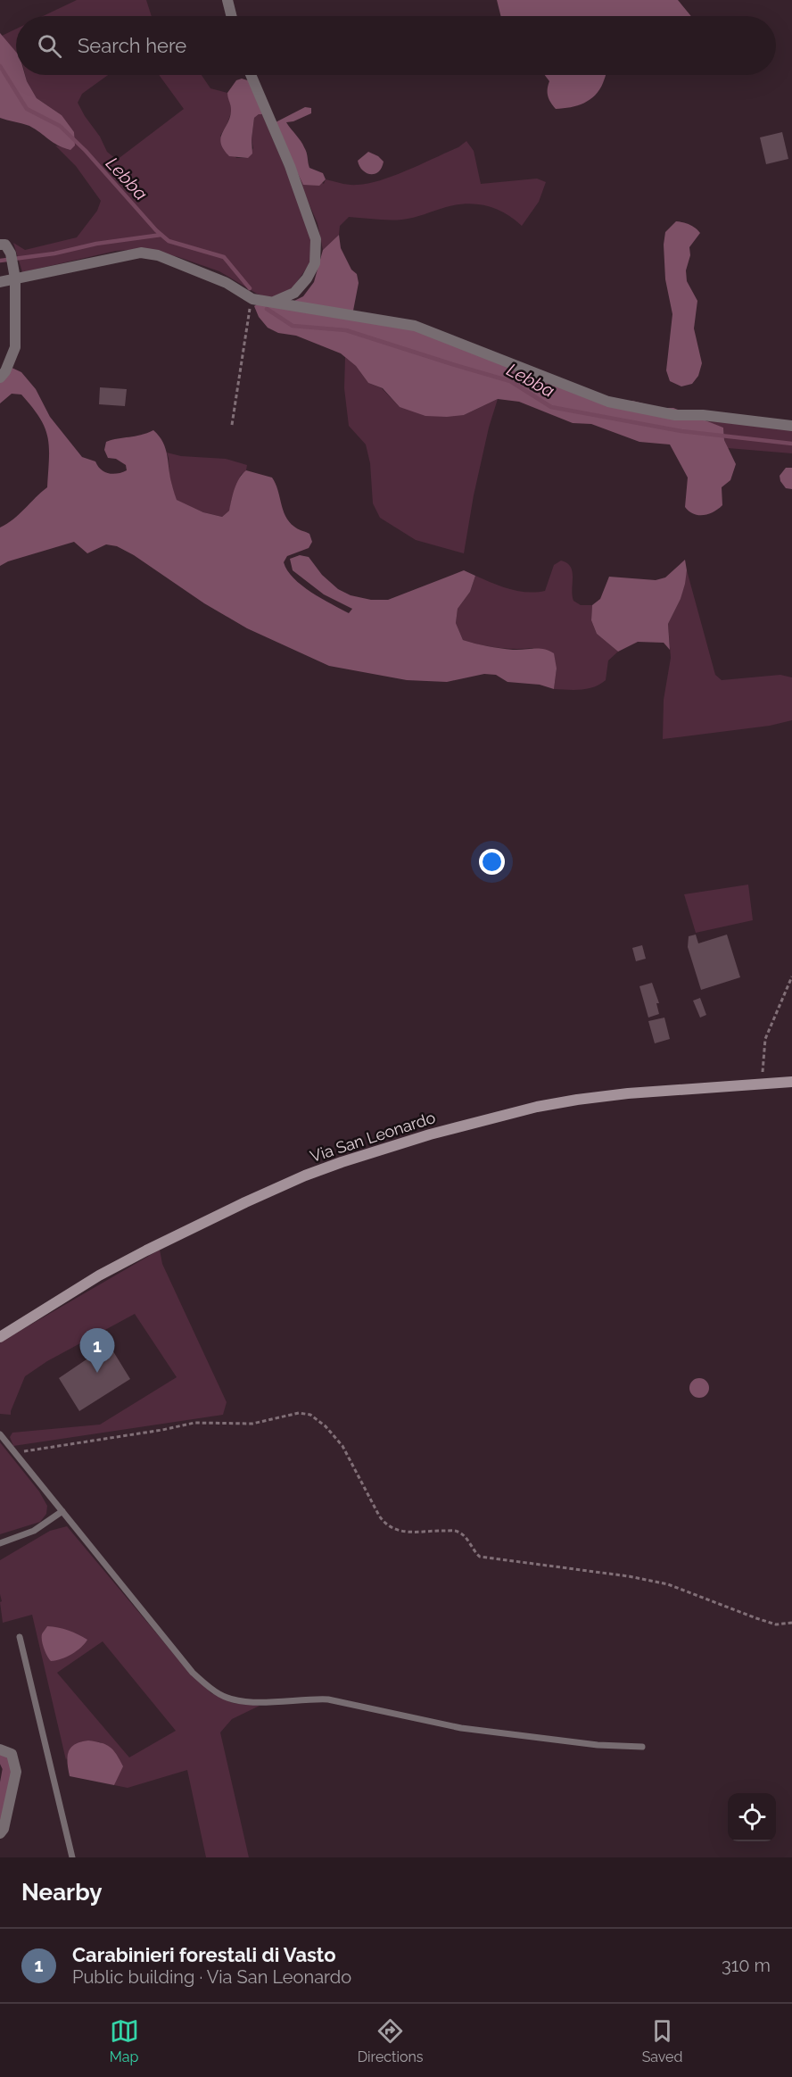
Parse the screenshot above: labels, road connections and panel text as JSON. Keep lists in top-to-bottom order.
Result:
{
  "streets": {
    "street": ["Via San Leonardo"]
  },
  "water": ["Lebba"],
  "page": {
    "search": "Search here",
    "pins": "1",
    "heading": "Nearby",
    "list": [
      {
        "mark": "1",
        "name": "Carabinieri forestali di Vasto",
        "note": "Public building · Via San Leonardo",
        "value": "310 m"
      }
    ],
    "nav": ["Map", "Directions", "Saved"]
  }
}
